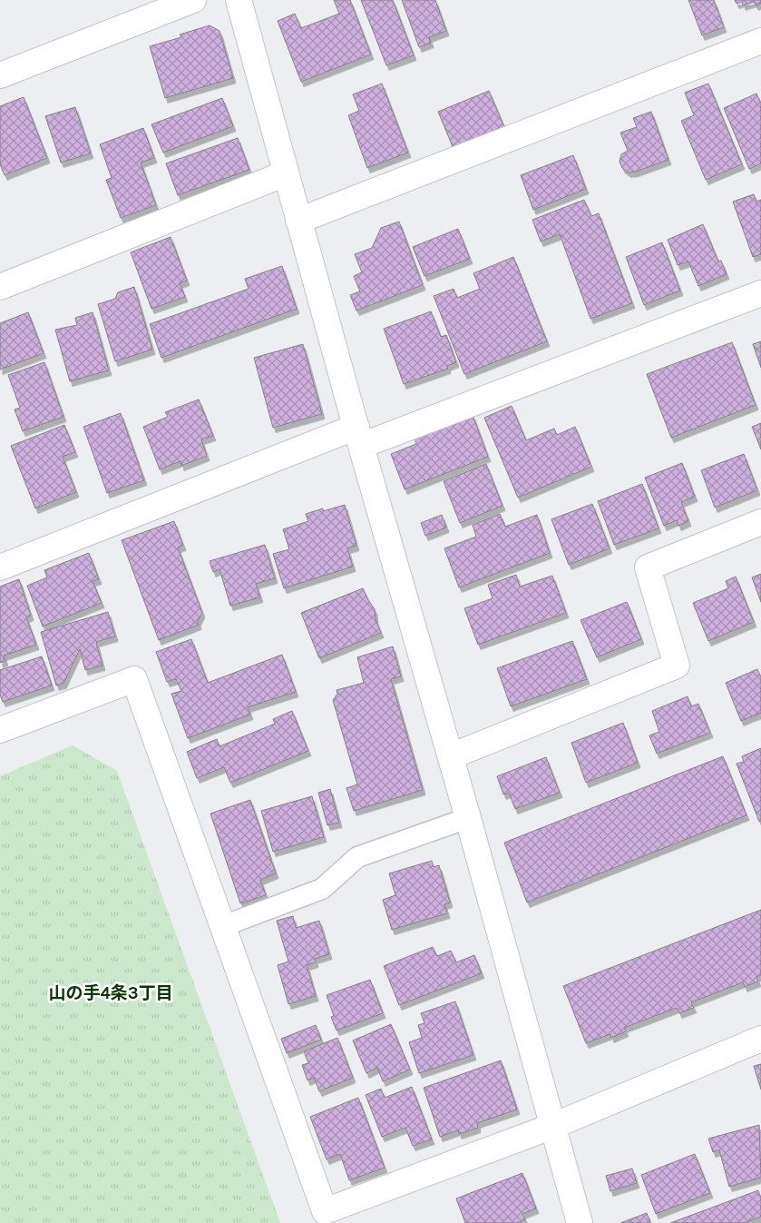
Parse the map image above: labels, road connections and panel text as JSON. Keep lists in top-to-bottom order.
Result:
{
  "districts": ["山の手4条3丁目"]
}
